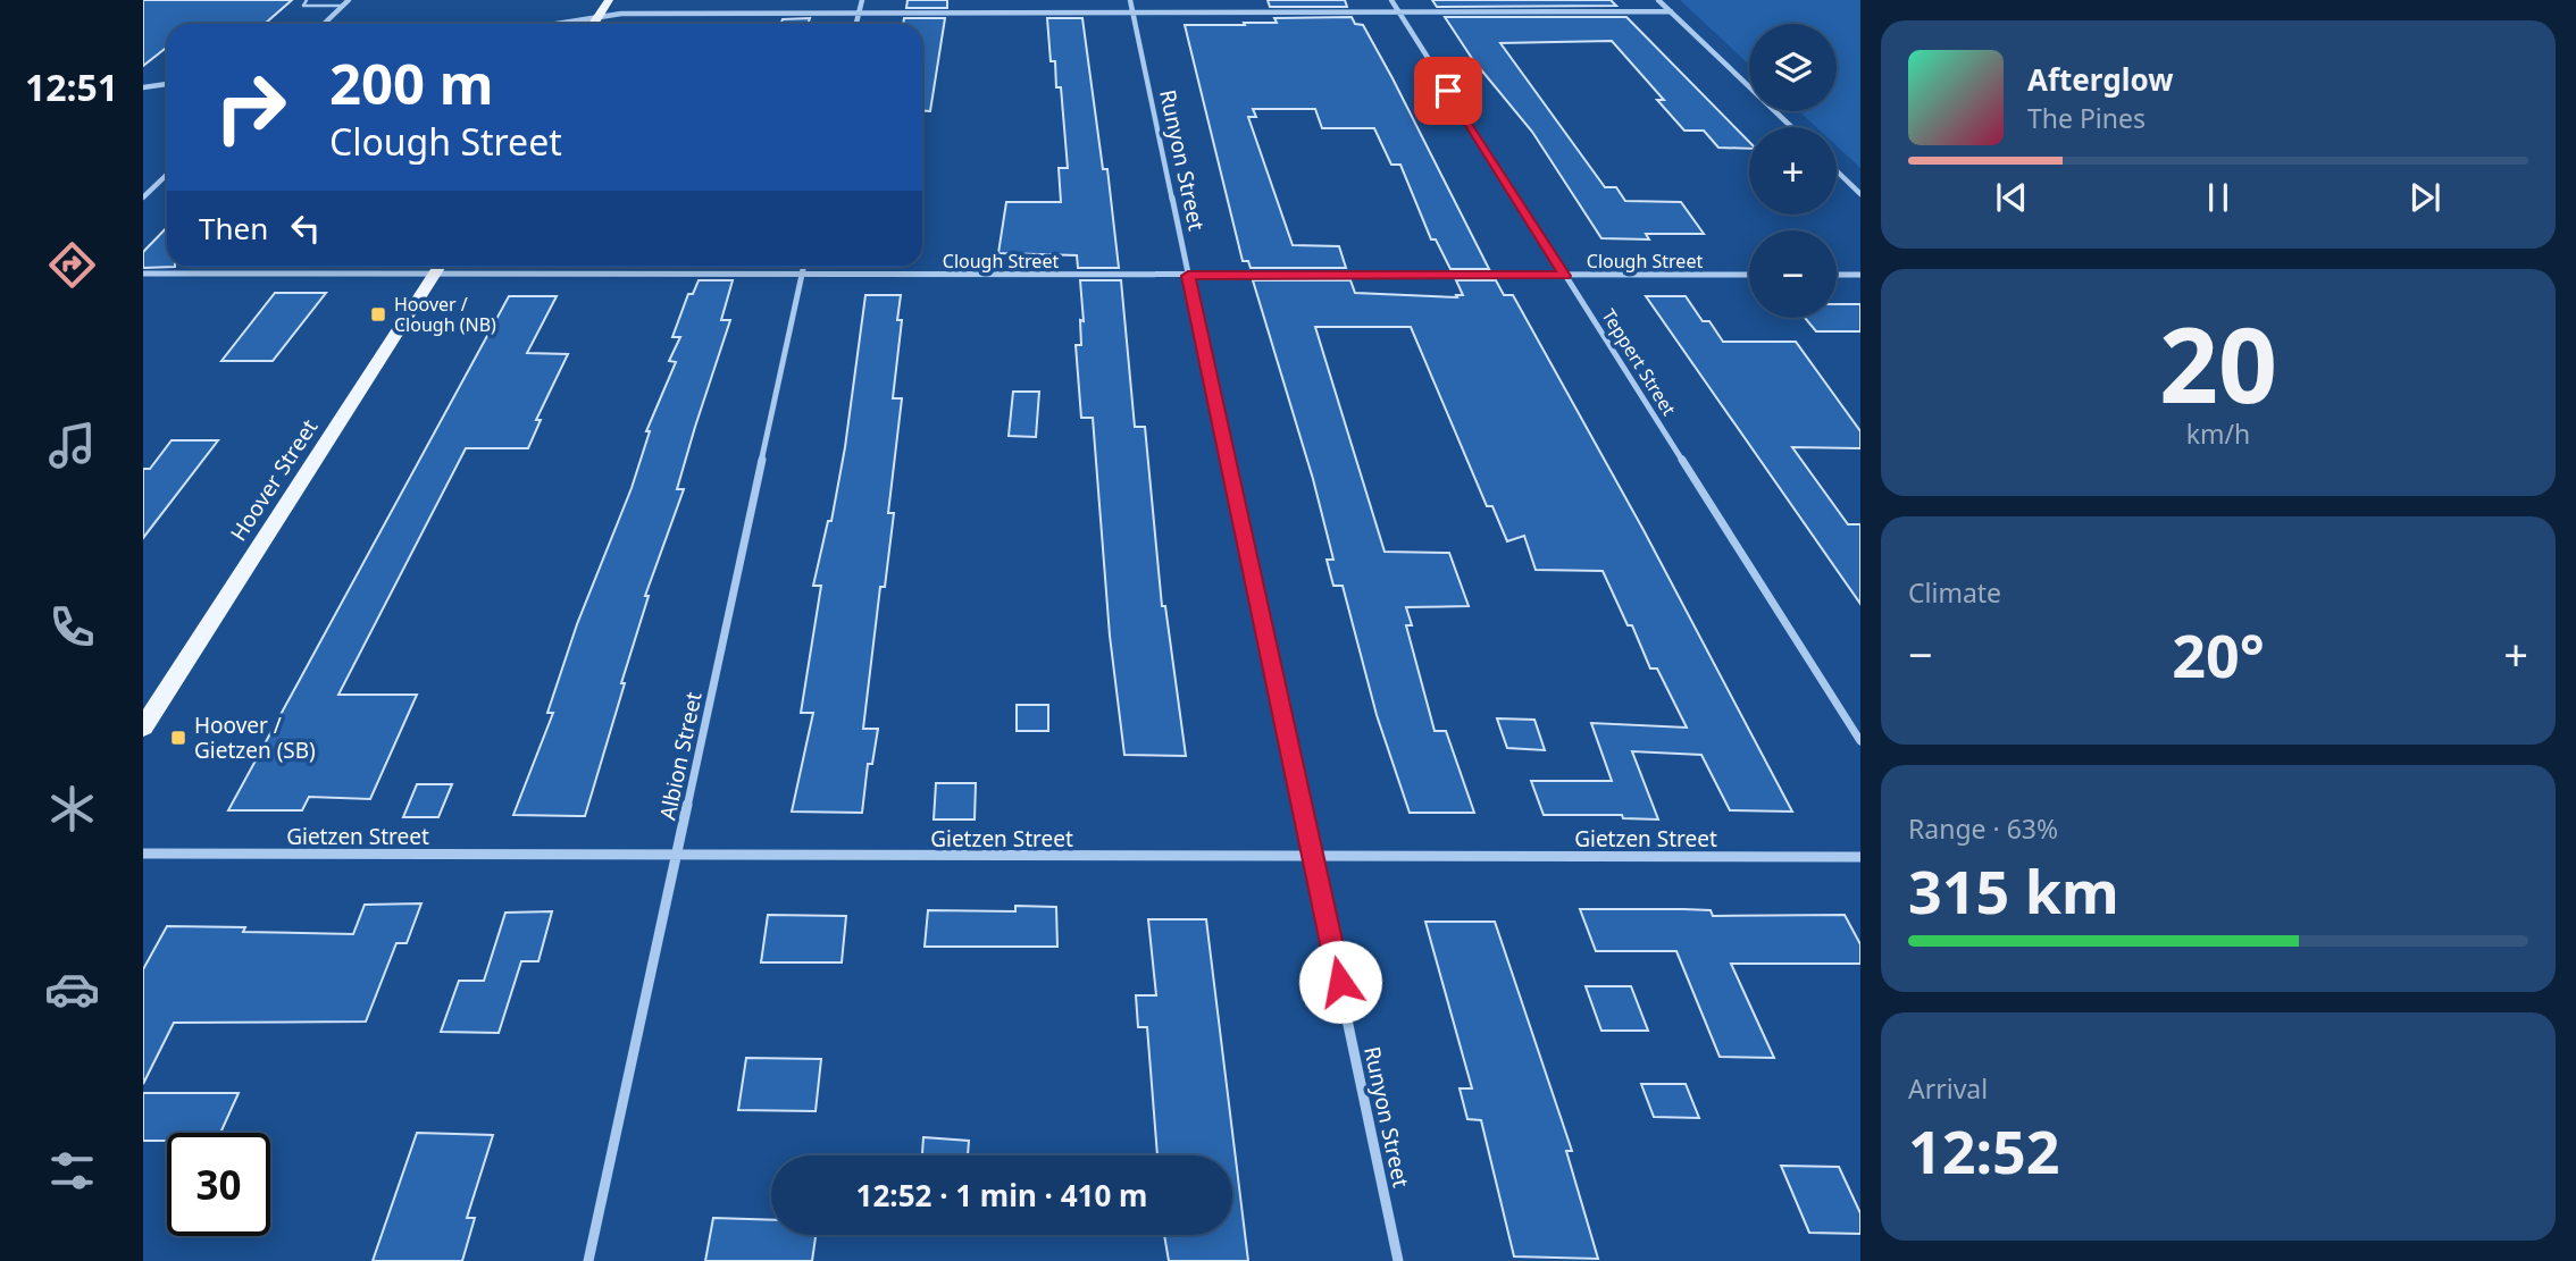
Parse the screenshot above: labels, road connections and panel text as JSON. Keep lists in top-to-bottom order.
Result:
{
  "streets": {
    "main road": ["Hoover Street"],
    "street": [
      "Runyon Street",
      "Clough Street",
      "Teppert Street",
      "Albion Street",
      "Gietzen Street"
    ]
  },
  "crossings": [
    ["Runyon Street", "Clough Street"],
    ["Runyon Street", "Gietzen Street"],
    ["Clough Street", "Teppert Street"],
    ["Clough Street", "Hoover Street"],
    ["Clough Street", "Albion Street"],
    ["Albion Street", "Gietzen Street"]
  ],
  "places": {
    "transit": ["Hoover / Clough (NB)", "Hoover / Gietzen (SB)"]
  },
  "page": {
    "tabs": "12:51",
    "map_buttons": ["+", "−"],
    "turn": ["200 m", "Clough Street"],
    "song": ["Afterglow", "The Pines"],
    "then": "Then",
    "tile": [
      ["20", "km/h"],
      "Climate",
      ["Range · 63%", "315 km"],
      ["Arrival", "12:52"]
    ],
    "heat": ["−", "20°", "+"],
    "limit": "30",
    "trip": "12:52 · 1 min · 410 m"
  }
}
